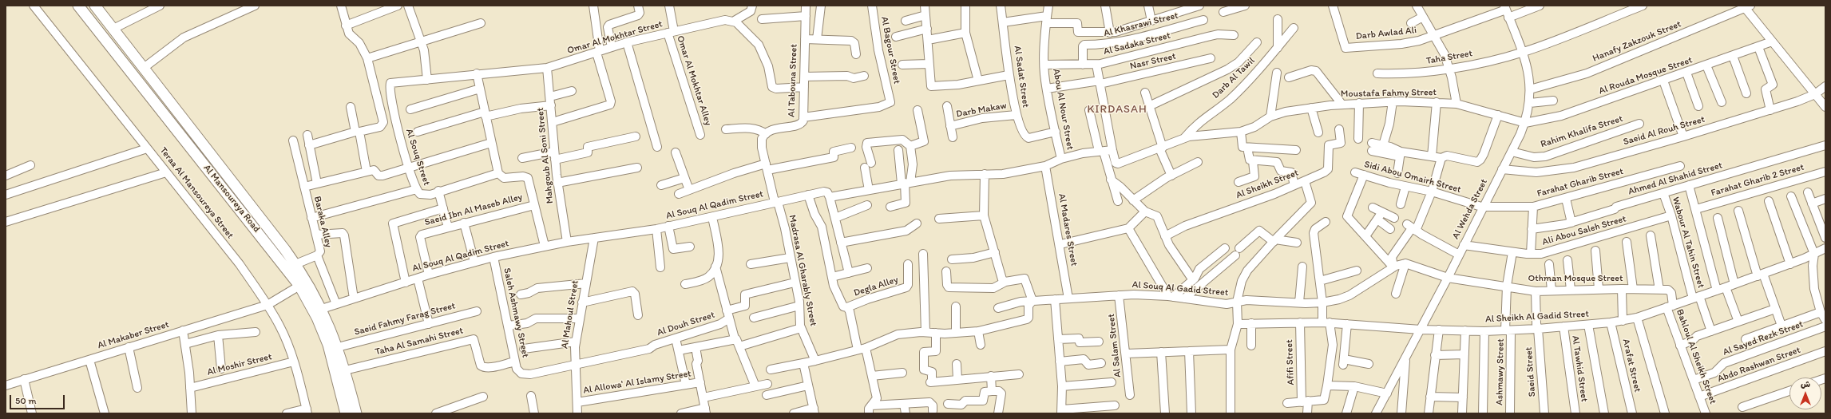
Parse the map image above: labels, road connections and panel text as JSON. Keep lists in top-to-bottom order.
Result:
{
  "streets": {
    "main road": ["Al Mansoureya Road"],
    "street": [
      "Al Khasrawi Street",
      "Darb Awlad Ali",
      "Omar Al Mokhtar Street",
      "Hanafy Zakzouk Street",
      "Al Sadaka Street",
      "Al Bagour Street",
      "Taha Street",
      "Nasr Street",
      "Al Rouda Mosque Street",
      "Al Sadat Street",
      "Darb Al Tawil",
      "Omar Al Mokhtar Alley",
      "Al Tabouna Street",
      "Moustafa Fahmy Street",
      "Abou Al Nour Street",
      "Darb Makaw",
      "Saeid Al Rouh Street",
      "Rahim Khalifa Street",
      "Mahgoub Al Soni Street",
      "Al Souq Street",
      "Sidi Abou Omairh Street",
      "Ahmed Al Shahid Street",
      "Farahat Gharib 2 Street",
      "Farahat Gharib Street",
      "Al Sheikh Street",
      "Teraa Al Mansoureya Street",
      "Al Souq Al Qadim Street",
      "Al Wehda Street",
      "Saeid Ibn Al Maseb Alley",
      "Baraka Alley",
      "Al Madares Street",
      "Ali Abou Saleh Street",
      "Wabour Al Tahin Street",
      "Madrasa Al Gharably Street",
      "Othman Mosque Street",
      "Degla Alley",
      "Al Souq Al Gadid Street",
      "Saleh Ashmawy Street",
      "Al Mahoul Street",
      "Al Sheikh Al Gadid Street",
      "Saeid Fahmy Farag Street",
      "Al Douh Street",
      "Al Makaber Street",
      "Al Sayed Rezk Street",
      "Taha Al Samahi Street",
      "Al Salam Street",
      "Bahloul Al Sheikh Street",
      "Afifi Street",
      "Al Moshir Street",
      "Abdo Rashwan Street",
      "Arafat Street",
      "Al Tawhid Street",
      "Ashmawy Street",
      "Saeid Street",
      "Al Allowa' Al Islamy Street"
    ]
  },
  "crossings": [
    ["Al Khasrawi Street", "Al Sadaka Street"],
    ["Darb Awlad Ali", "Al Wehda Street"],
    ["Omar Al Mokhtar Street", "Omar Al Mokhtar Alley"],
    ["Omar Al Mokhtar Street", "Mahgoub Al Soni Street"],
    ["Omar Al Mokhtar Street", "Al Souq Street"],
    ["Hanafy Zakzouk Street", "Al Wehda Street"],
    ["Al Sadaka Street", "Abou Al Nour Street"],
    ["Al Bagour Street", "Al Tabouna Street"],
    ["Taha Street", "Al Wehda Street"],
    ["Al Rouda Mosque Street", "Moustafa Fahmy Street"],
    ["Al Rouda Mosque Street", "Al Wehda Street"],
    ["Al Sadat Street", "Abou Al Nour Street"],
    ["Al Sadat Street", "Darb Makaw"],
    ["Darb Al Tawil", "Moustafa Fahmy Street"],
    ["Moustafa Fahmy Street", "Al Wehda Street"],
    ["Abou Al Nour Street", "Al Souq Al Qadim Street"],
    ["Saeid Al Rouh Street", "Al Wehda Street"],
    ["Rahim Khalifa Street", "Al Wehda Street"],
    ["Mahgoub Al Soni Street", "Al Souq Al Qadim Street"],
    ["Sidi Abou Omairh Street", "Farahat Gharib Street"],
    ["Sidi Abou Omairh Street", "Al Wehda Street"],
    ["Ahmed Al Shahid Street", "Wabour Al Tahin Street"],
    ["Farahat Gharib Street", "Al Wehda Street"],
    ["Teraa Al Mansoureya Street", "Al Makaber Street"],
    ["Teraa Al Mansoureya Street", "Al Moshir Street"],
    ["Al Mansoureya Road", "Al Souq Al Qadim Street"],
    ["Al Mansoureya Road", "Saeid Fahmy Farag Street"],
    ["Al Mansoureya Road", "Al Makaber Street"],
    ["Al Mansoureya Road", "Taha Al Samahi Street"],
    ["Al Souq Al Qadim Street", "Saeid Ibn Al Maseb Alley"],
    ["Al Souq Al Qadim Street", "Baraka Alley"],
    ["Al Souq Al Qadim Street", "Al Madares Street"],
    ["Al Souq Al Qadim Street", "Madrasa Al Gharably Street"],
    ["Al Souq Al Qadim Street", "Saleh Ashmawy Street"],
    ["Al Souq Al Qadim Street", "Al Mahoul Street"],
    ["Al Wehda Street", "Ali Abou Saleh Street"],
    ["Al Wehda Street", "Othman Mosque Street"],
    ["Al Wehda Street", "Al Sheikh Al Gadid Street"],
    ["Al Madares Street", "Al Souq Al Gadid Street"],
    ["Ali Abou Saleh Street", "Wabour Al Tahin Street"],
    ["Ali Abou Saleh Street", "Ashmawy Street"],
    ["Wabour Al Tahin Street", "Al Sheikh Al Gadid Street"],
    ["Othman Mosque Street", "Al Sheikh Al Gadid Street"],
    ["Othman Mosque Street", "Bahloul Al Sheikh Street"],
    ["Othman Mosque Street", "Ashmawy Street"],
    ["Othman Mosque Street", "Saeid Street"],
    ["Al Souq Al Gadid Street", "Al Salam Street"],
    ["Saleh Ashmawy Street", "Al Douh Street"],
    ["Saleh Ashmawy Street", "Taha Al Samahi Street"],
    ["Al Mahoul Street", "Al Douh Street"],
    ["Al Mahoul Street", "Al Allowa' Al Islamy Street"],
    ["Al Sheikh Al Gadid Street", "Bahloul Al Sheikh Street"],
    ["Al Sheikh Al Gadid Street", "Afifi Street"],
    ["Al Sheikh Al Gadid Street", "Arafat Street"],
    ["Al Sheikh Al Gadid Street", "Al Tawhid Street"],
    ["Al Sheikh Al Gadid Street", "Ashmawy Street"],
    ["Al Sheikh Al Gadid Street", "Saeid Street"],
    ["Al Sayed Rezk Street", "Bahloul Al Sheikh Street"],
    ["Bahloul Al Sheikh Street", "Abdo Rashwan Street"]
  ],
  "districts": ["KIRDASAH"],
  "scale_bar": "50 m",
  "north": "top"
}
